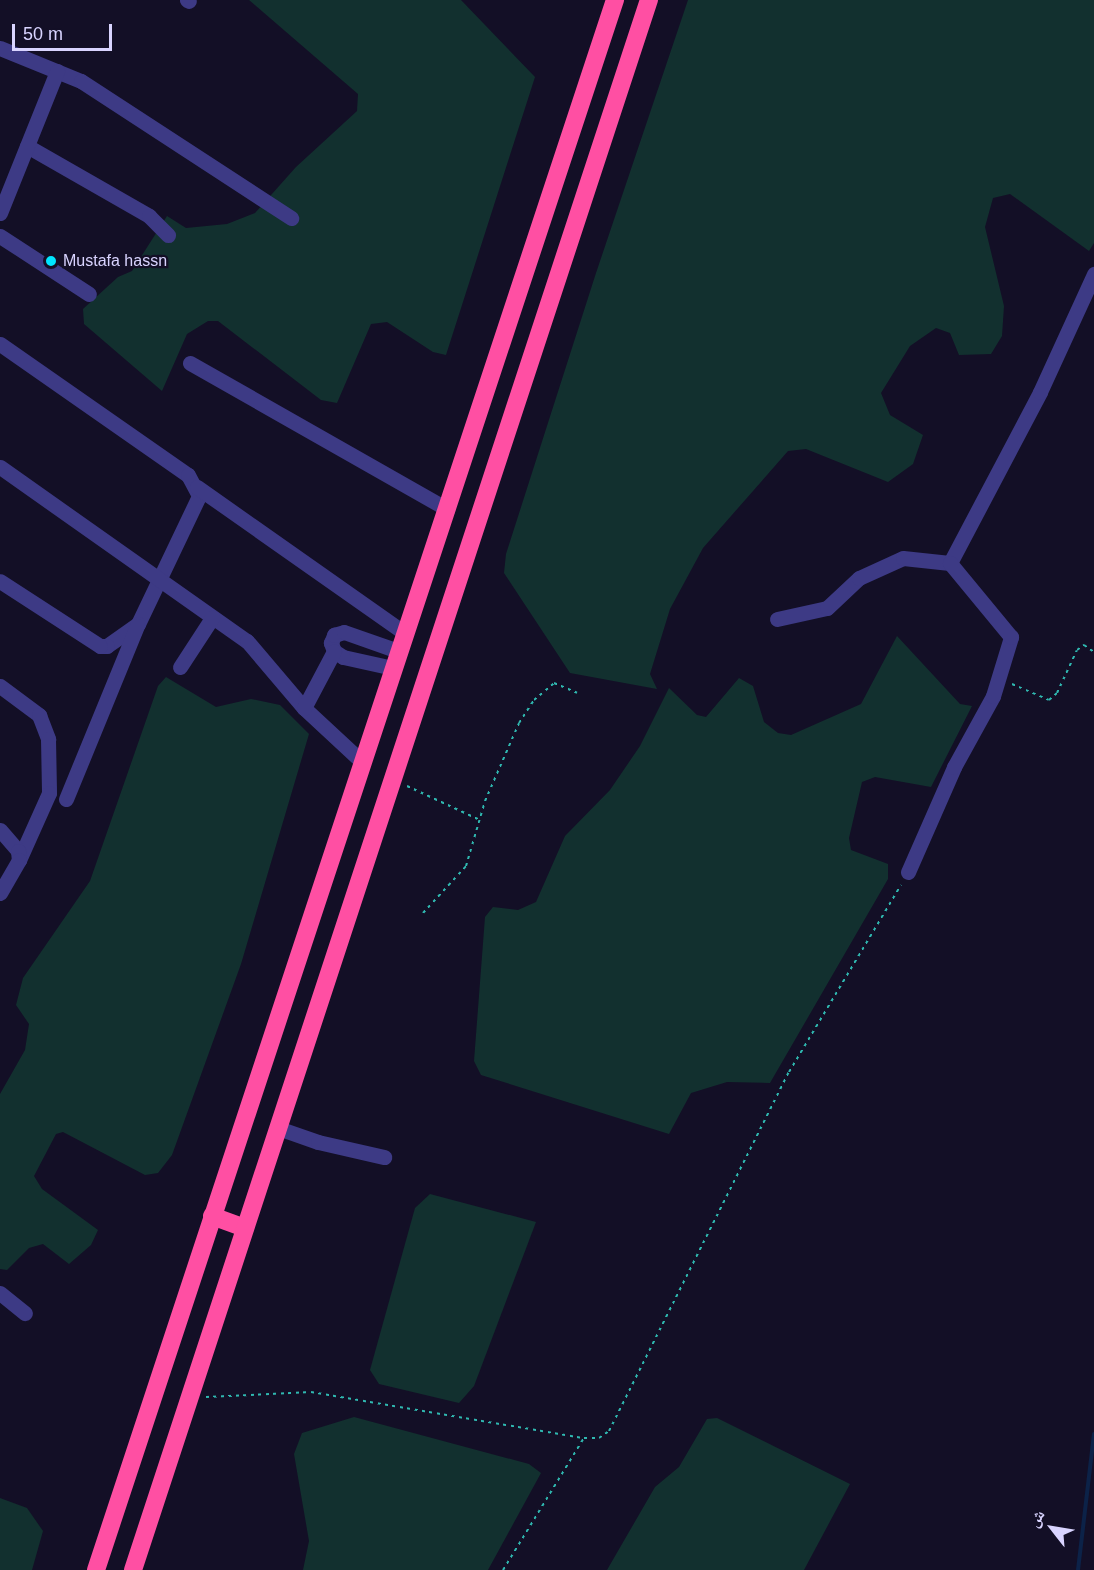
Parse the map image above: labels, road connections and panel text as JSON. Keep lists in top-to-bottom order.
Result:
{
  "places": ["Mustafa hassn"],
  "scale_bar": "50 m",
  "north": "top left"
}
